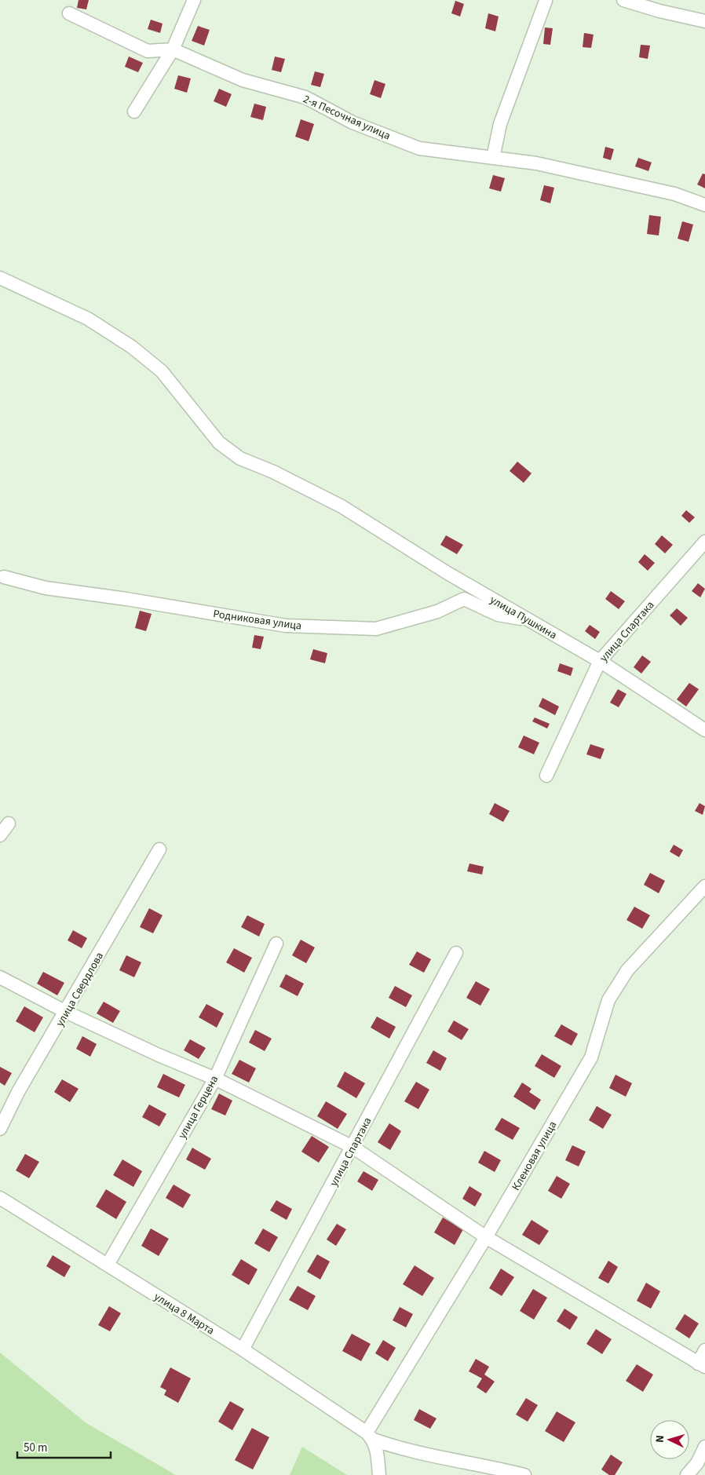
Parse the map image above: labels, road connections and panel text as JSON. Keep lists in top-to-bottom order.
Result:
{
  "streets": {
    "street": [
      "2-я Песочная улица",
      "улица Пушкина",
      "Родниковая улица",
      "улица Спартака",
      "улица Свердлова",
      "улица Герцена",
      "Кленовая улица",
      "улица 8 Марта"
    ]
  },
  "crossings": [
    ["улица Пушкина", "Родниковая улица"],
    ["улица Пушкина", "улица Спартака"],
    ["улица Спартака", "улица 8 Марта"],
    ["улица Герцена", "улица 8 Марта"],
    ["Кленовая улица", "улица 8 Марта"]
  ],
  "scale_bar": "50 m",
  "north": "left"
}
